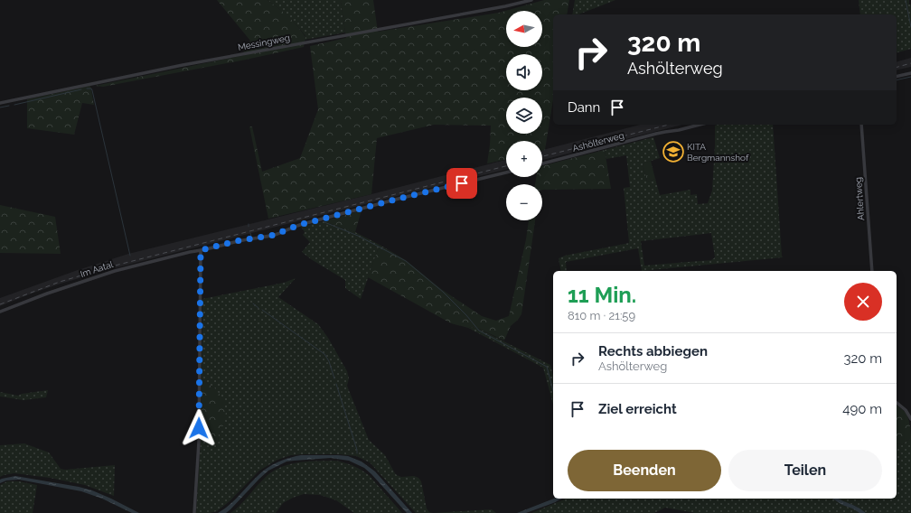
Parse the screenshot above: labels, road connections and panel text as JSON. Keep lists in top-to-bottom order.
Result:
{
  "streets": {
    "street": [
      "Messingweg",
      "Ashölterweg",
      "Ahlertweg",
      "Im Aatal"
    ]
  },
  "places": {
    "school or university": ["KITA Bergmannshof"]
  },
  "north": "left",
  "page": {
    "map_buttons": ["+", "−"],
    "turn": ["320 m", "Ashölterweg"],
    "then": "Dann",
    "heading": ["11 Min.", "810 m · 21:59"],
    "list": [
      {
        "name": "Rechts abbiegen",
        "note": "Ashölterweg",
        "value": "320 m"
      },
      {
        "name": "Ziel erreicht",
        "value": "490 m"
      }
    ],
    "buttons": ["Beenden", "Teilen"]
  }
}
